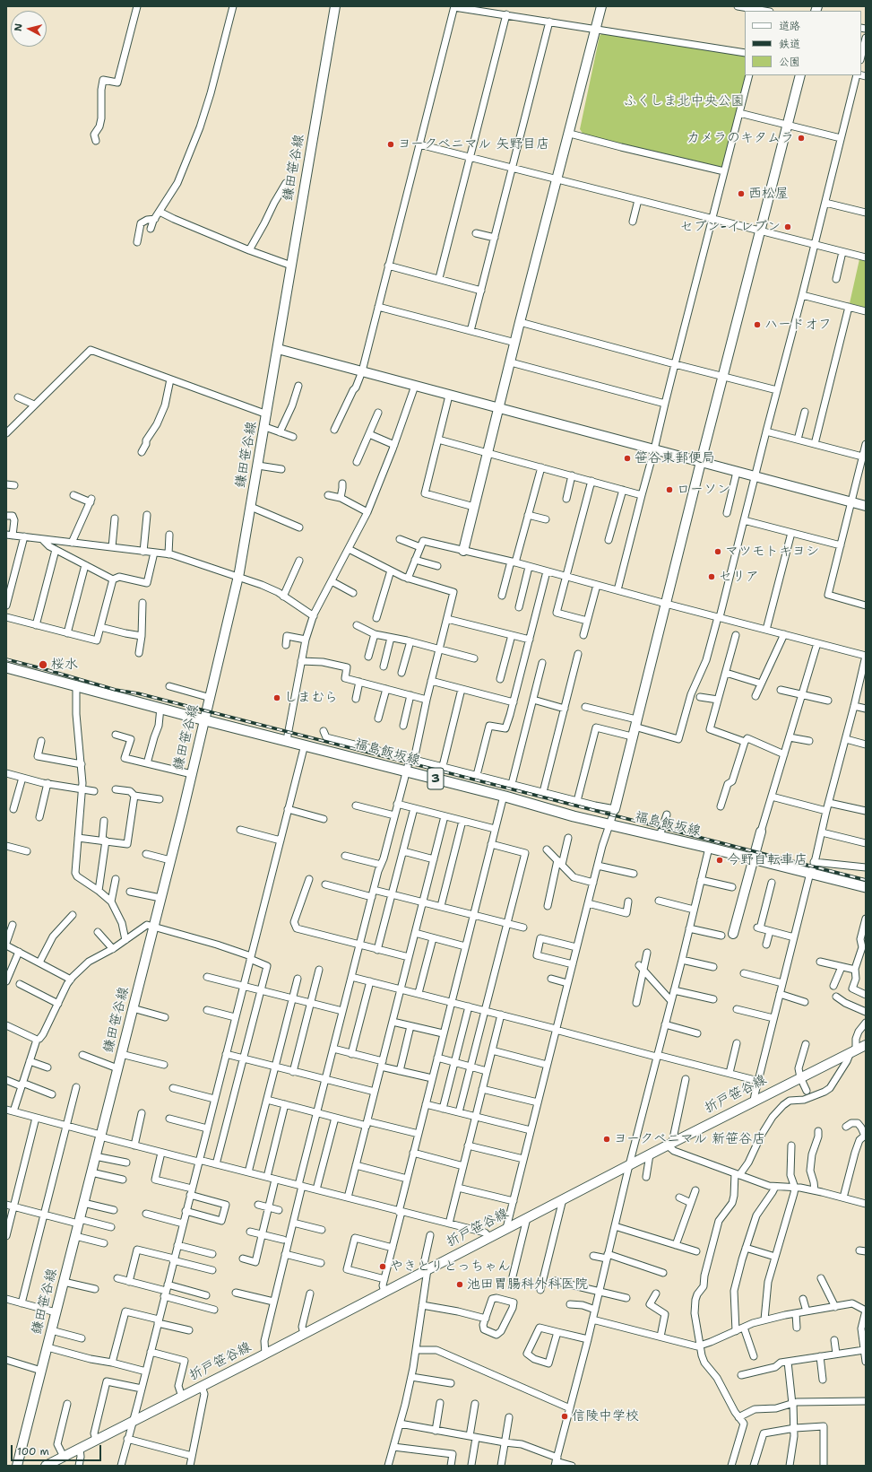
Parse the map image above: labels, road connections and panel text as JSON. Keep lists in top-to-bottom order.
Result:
{
  "streets": {
    "main road": ["福島飯坂線", "3"],
    "street": ["鎌田笹谷線", "折戸笹谷線"]
  },
  "crossings": [
    ["鎌田笹谷線", "福島飯坂線"]
  ],
  "parks": ["ふくしま北中央公園"],
  "places": [
    "カメラのキタムラ",
    "ヨークベニマル 矢野目店",
    "西松屋",
    "セブン-イレブン",
    "ハードオフ",
    "笹谷東郵便局",
    "ローソン",
    "マツモトキヨシ",
    "セリア",
    "桜水",
    "しまむら",
    "今野自転車店",
    "ヨークベニマル 新笹谷店",
    "やきとりとっちゃん",
    "池田胃腸科外科医院",
    "信陵中学校"
  ],
  "legend": ["道路", "鉄道", "公園"],
  "scale_bar": "100 m",
  "north": "left"
}
